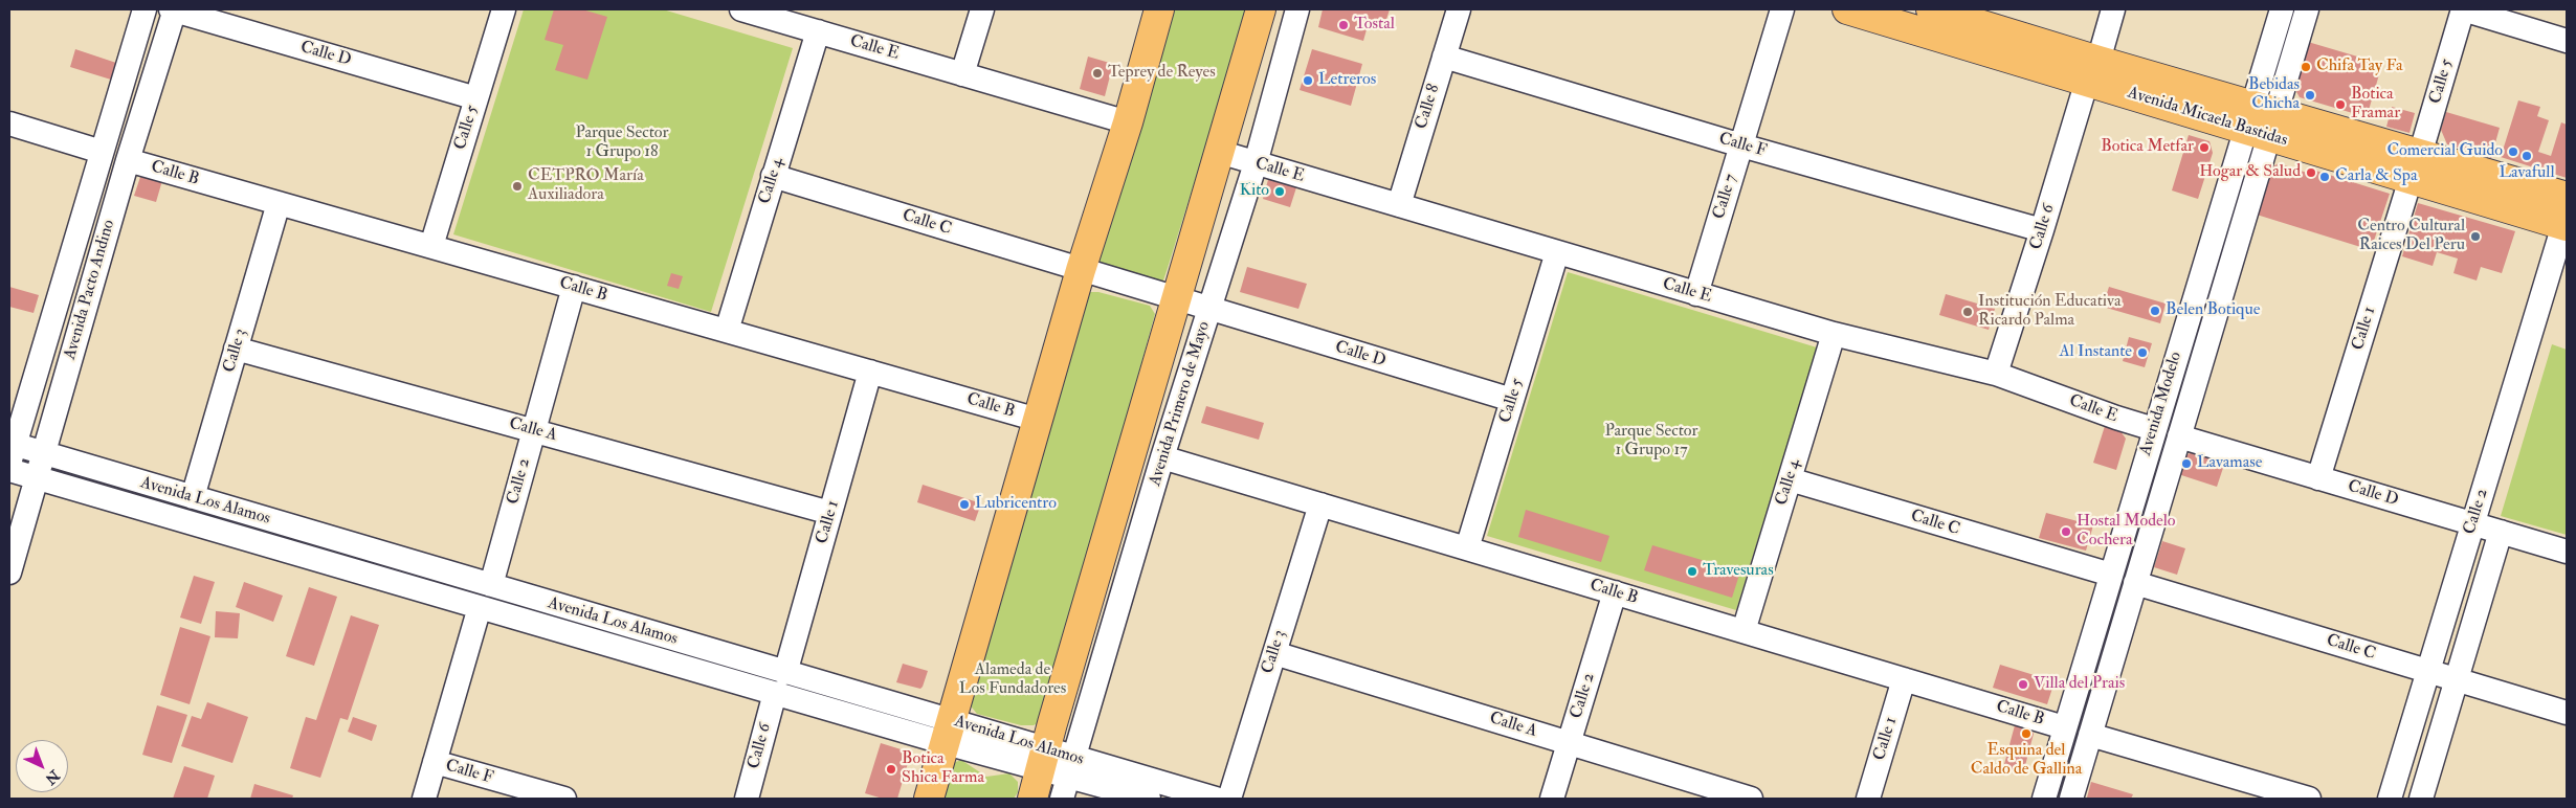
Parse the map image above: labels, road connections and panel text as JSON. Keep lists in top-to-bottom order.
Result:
{
  "streets": {
    "main road": ["Avenida Micaela Bastidas", "Avenida Primero de Mayo"],
    "street": [
      "Calle E",
      "Calle D",
      "Calle 5",
      "Calle 8",
      "Calle F",
      "Calle B",
      "Calle 4",
      "Calle 7",
      "Calle C",
      "Calle 6",
      "Avenida Pacto Andino",
      "Calle 1",
      "Calle 3",
      "Avenida Modelo",
      "Calle A",
      "Calle 2",
      "Avenida Los Alamos"
    ]
  },
  "crossings": [
    ["Calle E", "Calle 5"],
    ["Calle E", "Calle 8"],
    ["Calle E", "Calle 4"],
    ["Calle E", "Calle 7"],
    ["Calle E", "Calle 6"],
    ["Calle E", "Avenida Primero de Mayo"],
    ["Calle E", "Avenida Modelo"],
    ["Calle D", "Calle 5"],
    ["Calle D", "Calle C"],
    ["Calle D", "Avenida Pacto Andino"],
    ["Calle D", "Calle 1"],
    ["Calle D", "Avenida Primero de Mayo"],
    ["Calle D", "Avenida Modelo"],
    ["Calle D", "Calle 2"],
    ["Calle 5", "Avenida Micaela Bastidas"],
    ["Calle 5", "Calle B"],
    ["Calle 5", "Calle 1"],
    ["Calle 8", "Calle F"],
    ["Avenida Micaela Bastidas", "Calle 6"],
    ["Avenida Micaela Bastidas", "Calle 1"],
    ["Avenida Micaela Bastidas", "Avenida Modelo"],
    ["Avenida Micaela Bastidas", "Calle 2"],
    ["Calle F", "Calle 7"],
    ["Calle F", "Calle 6"],
    ["Calle B", "Calle 4"],
    ["Calle B", "Avenida Pacto Andino"],
    ["Calle B", "Calle 1"],
    ["Calle B", "Calle 3"],
    ["Calle B", "Avenida Primero de Mayo"],
    ["Calle B", "Avenida Modelo"],
    ["Calle B", "Calle 2"],
    ["Calle 4", "Calle C"],
    ["Calle C", "Avenida Primero de Mayo"],
    ["Calle C", "Avenida Modelo"],
    ["Calle C", "Calle 2"],
    ["Calle 6", "Calle 1"],
    ["Calle 6", "Avenida Los Alamos"],
    ["Avenida Pacto Andino", "Avenida Los Alamos"],
    ["Calle 1", "Calle A"],
    ["Calle 1", "Avenida Los Alamos"],
    ["Calle 3", "Calle A"],
    ["Calle 3", "Avenida Los Alamos"],
    ["Avenida Primero de Mayo", "Avenida Los Alamos"],
    ["Calle A", "Calle 2"],
    ["Calle 2", "Avenida Los Alamos"]
  ],
  "parks": ["Parque Sector 1 Grupo 18", "Parque Sector 1 Grupo 17", "Alameda de Los Fundadores"],
  "places": [
    "Tostal",
    "Chifa Tay Fa",
    "Teprey de Reyes",
    "Letreros",
    "Bebidas Chicha",
    "Botica Framar",
    "Botica Metfar",
    "Comercial Guido",
    "Lavafull",
    "Hogar & Salud",
    "Carla & Spa",
    "CETPRO María Auxiliadora",
    "Kito",
    "Centro Cultural Raices Del Peru",
    "Belen Botique",
    "Institución Educativa Ricardo Palma",
    "Al Instante",
    "Lavamase",
    "Lubricentro",
    "Hostal Modelo Cochera",
    "Travesuras",
    "Villa del Prais",
    "Esquina del Caldo de Gallina",
    "Botica Shica Farma"
  ],
  "north": "bottom right"
}
